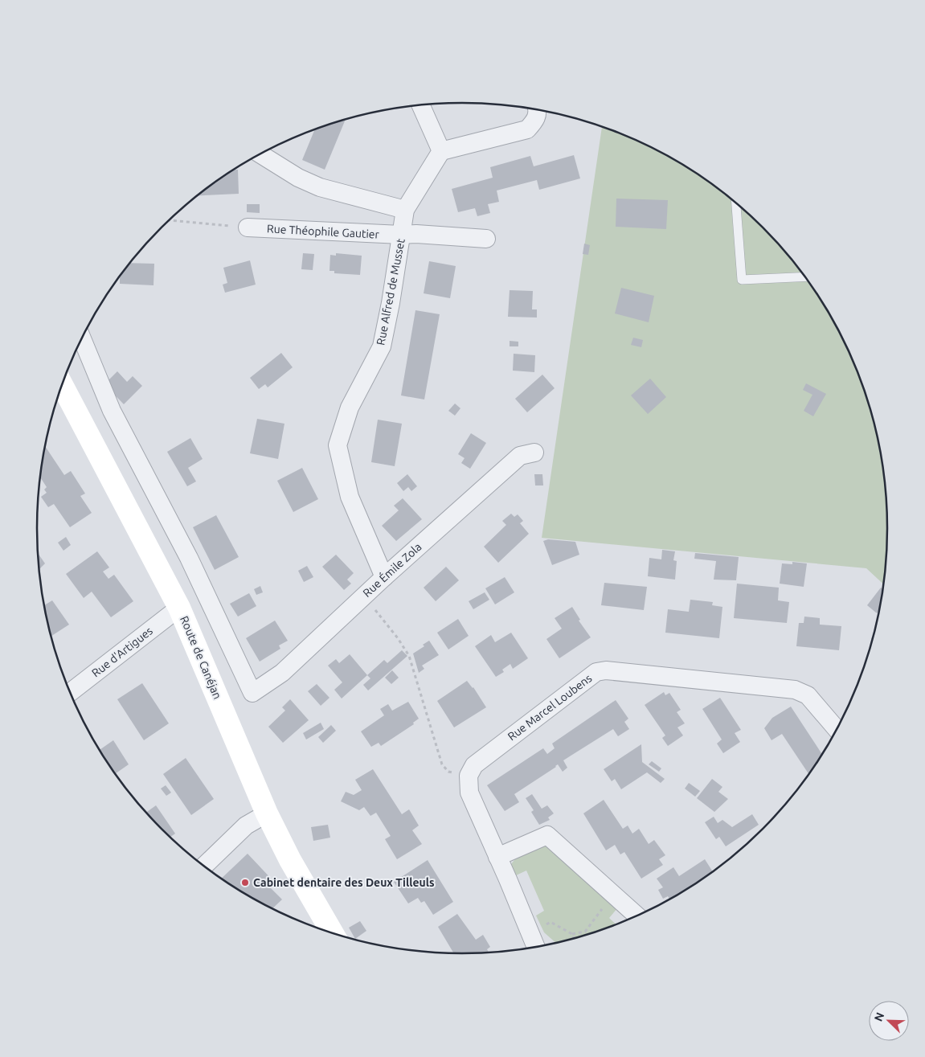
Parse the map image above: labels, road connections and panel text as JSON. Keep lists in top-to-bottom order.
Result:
{
  "streets": {
    "street": [
      "Rue Théophile Gautier",
      "Rue Alfred de Musset",
      "Rue Émile Zola",
      "Rue d'Artigues",
      "Route de Canéjan",
      "Rue Marcel Loubens"
    ]
  },
  "crossings": [
    ["Rue Théophile Gautier", "Rue Alfred de Musset"],
    ["Rue Alfred de Musset", "Rue Émile Zola"],
    ["Rue d'Artigues", "Route de Canéjan"]
  ],
  "places": ["Cabinet dentaire des Deux Tilleuls"],
  "north": "top left"
}
